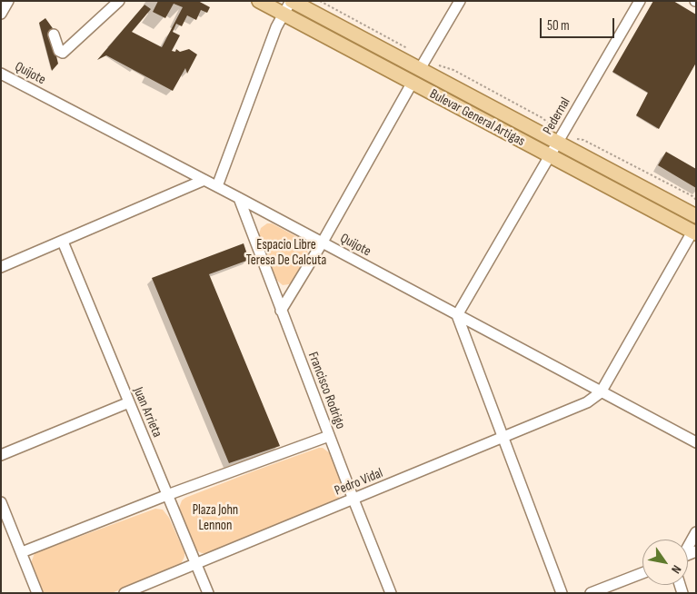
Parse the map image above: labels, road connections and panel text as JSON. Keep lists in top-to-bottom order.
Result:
{
  "streets": {
    "main road": ["Bulevar General Artigas"],
    "street": [
      "Quijote",
      "Pedernal",
      "Francisco Rodrigo",
      "Juan Arrieta",
      "Pedro Vidal"
    ]
  },
  "crossings": [
    ["Quijote", "Pedernal"],
    ["Quijote", "Francisco Rodrigo"],
    ["Quijote", "Pedro Vidal"],
    ["Pedernal", "Bulevar General Artigas"],
    ["Francisco Rodrigo", "Pedro Vidal"],
    ["Juan Arrieta", "Pedro Vidal"]
  ],
  "parks": ["Espacio Libre Teresa De Calcuta", "Plaza John Lennon"],
  "scale_bar": "50 m",
  "north": "bottom right"
}
